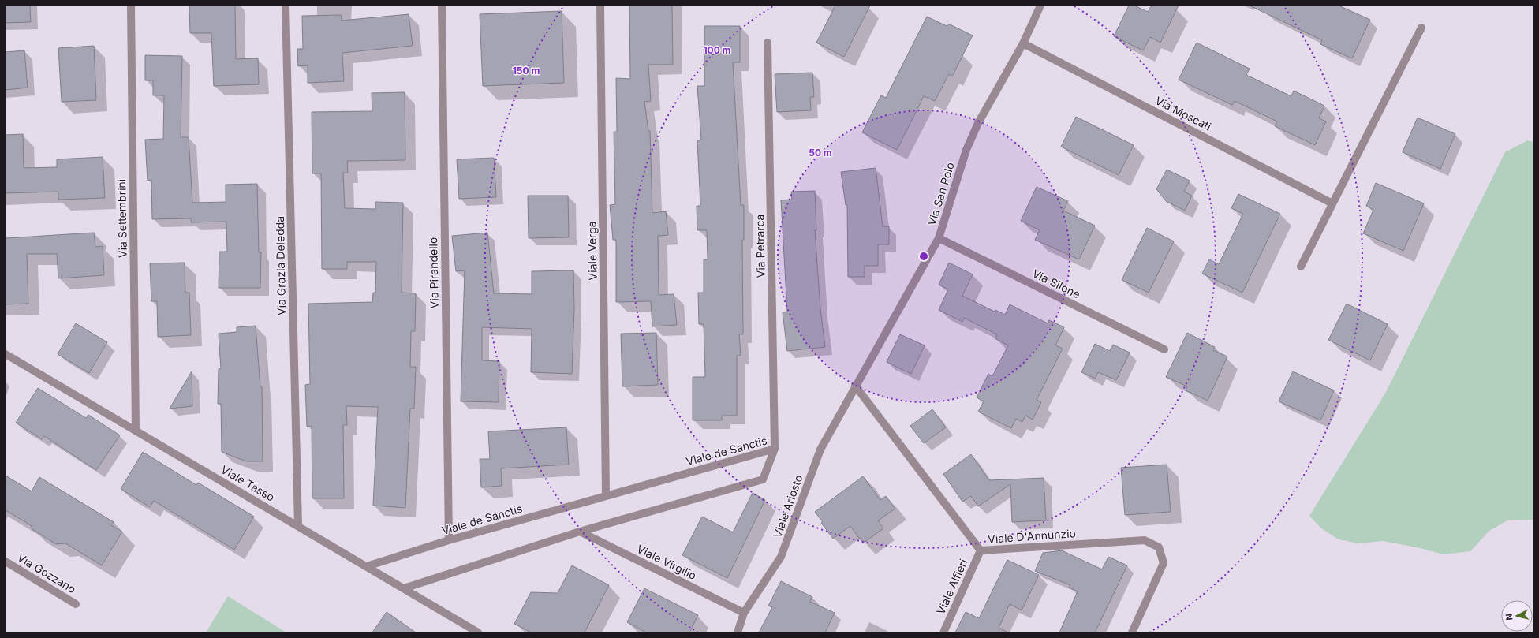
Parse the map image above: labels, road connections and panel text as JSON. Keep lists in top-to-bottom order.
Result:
{
  "streets": {
    "street": [
      "Via Moscati",
      "Via San Polo",
      "Via Settembrini",
      "Via Petrarca",
      "Viale Verga",
      "Via Grazia Deledda",
      "Via Pirandello",
      "Via Silone",
      "Viale de Sanctis",
      "Viale Tasso",
      "Viale Ariosto",
      "Viale D'Annunzio",
      "Viale Virgilio",
      "Via Gozzano",
      "Viale Alfieri"
    ]
  },
  "crossings": [
    ["Via Moscati", "Via San Polo"],
    ["Via San Polo", "Via Silone"],
    ["Via San Polo", "Viale Ariosto"],
    ["Via San Polo", "Viale D'Annunzio"],
    ["Via Settembrini", "Viale Tasso"],
    ["Via Petrarca", "Viale de Sanctis"],
    ["Viale Verga", "Viale de Sanctis"],
    ["Via Grazia Deledda", "Viale Tasso"],
    ["Via Pirandello", "Viale de Sanctis"],
    ["Viale de Sanctis", "Viale Tasso"],
    ["Viale de Sanctis", "Viale Virgilio"],
    ["Viale Ariosto", "Viale D'Annunzio"],
    ["Viale Ariosto", "Viale Virgilio"],
    ["Viale D'Annunzio", "Viale Alfieri"]
  ],
  "north": "left",
  "rings": ["100 m", "150 m", "50 m"]
}
